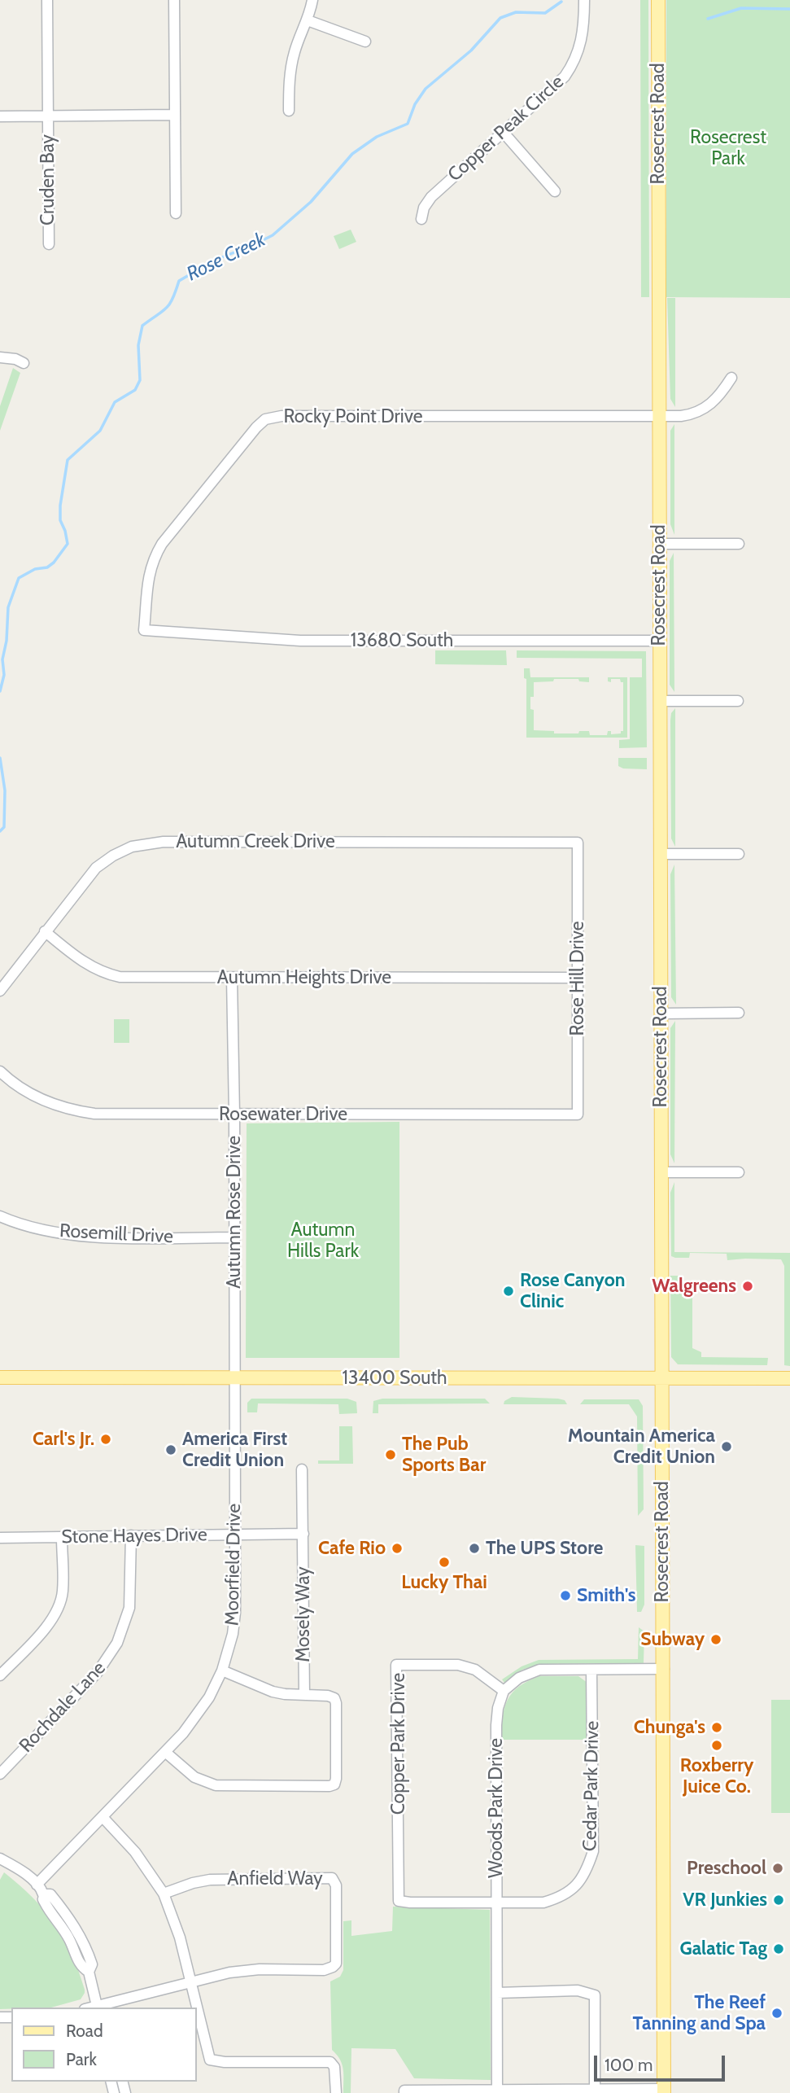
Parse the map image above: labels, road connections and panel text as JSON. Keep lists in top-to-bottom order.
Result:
{
  "streets": {
    "main road": ["Rosecrest Road", "13400 South"],
    "street": [
      "Copper Peak Circle",
      "Cruden Bay",
      "Rocky Point Drive",
      "13680 South",
      "Autumn Creek Drive",
      "Autumn Heights Drive",
      "Rose Hill Drive",
      "Rosewater Drive",
      "Autumn Rose Drive",
      "Rosemill Drive",
      "Stone Hayes Drive",
      "Moorfield Drive",
      "Mosely Way",
      "Rochdale Lane",
      "Copper Park Drive",
      "Cedar Park Drive",
      "Woods Park Drive",
      "Anfield Way"
    ]
  },
  "crossings": [
    ["Rosecrest Road", "Rocky Point Drive"],
    ["Rosecrest Road", "13680 South"],
    ["Rosecrest Road", "13400 South"],
    ["Rocky Point Drive", "13680 South"],
    ["Autumn Creek Drive", "Autumn Heights Drive"],
    ["Autumn Creek Drive", "Rose Hill Drive"],
    ["Autumn Heights Drive", "Rose Hill Drive"],
    ["Autumn Heights Drive", "Autumn Rose Drive"],
    ["Rose Hill Drive", "Rosewater Drive"],
    ["Rosewater Drive", "Autumn Rose Drive"],
    ["Autumn Rose Drive", "Rosemill Drive"],
    ["Autumn Rose Drive", "13400 South"],
    ["Autumn Rose Drive", "Moorfield Drive"],
    ["13400 South", "Moorfield Drive"],
    ["Stone Hayes Drive", "Moorfield Drive"],
    ["Stone Hayes Drive", "Mosely Way"],
    ["Stone Hayes Drive", "Rochdale Lane"],
    ["Copper Park Drive", "Cedar Park Drive"],
    ["Copper Park Drive", "Woods Park Drive"],
    ["Cedar Park Drive", "Woods Park Drive"]
  ],
  "water": ["Rose Creek"],
  "parks": ["Rosecrest Park", "Autumn Hills Park"],
  "places": [
    "Walgreens",
    "Rose Canyon Clinic",
    "Carl's Jr.",
    "Mountain America Credit Union",
    "America First Credit Union",
    "The Pub Sports Bar",
    "Cafe Rio",
    "The UPS Store",
    "Lucky Thai",
    "Smith's",
    "Subway",
    "Chunga's",
    "Roxberry Juice Co.",
    "Preschool",
    "VR Junkies",
    "Galatic Tag",
    "The Reef Tanning and Spa"
  ],
  "legend": ["Road", "Park"],
  "scale_bar": "100 m"
}
